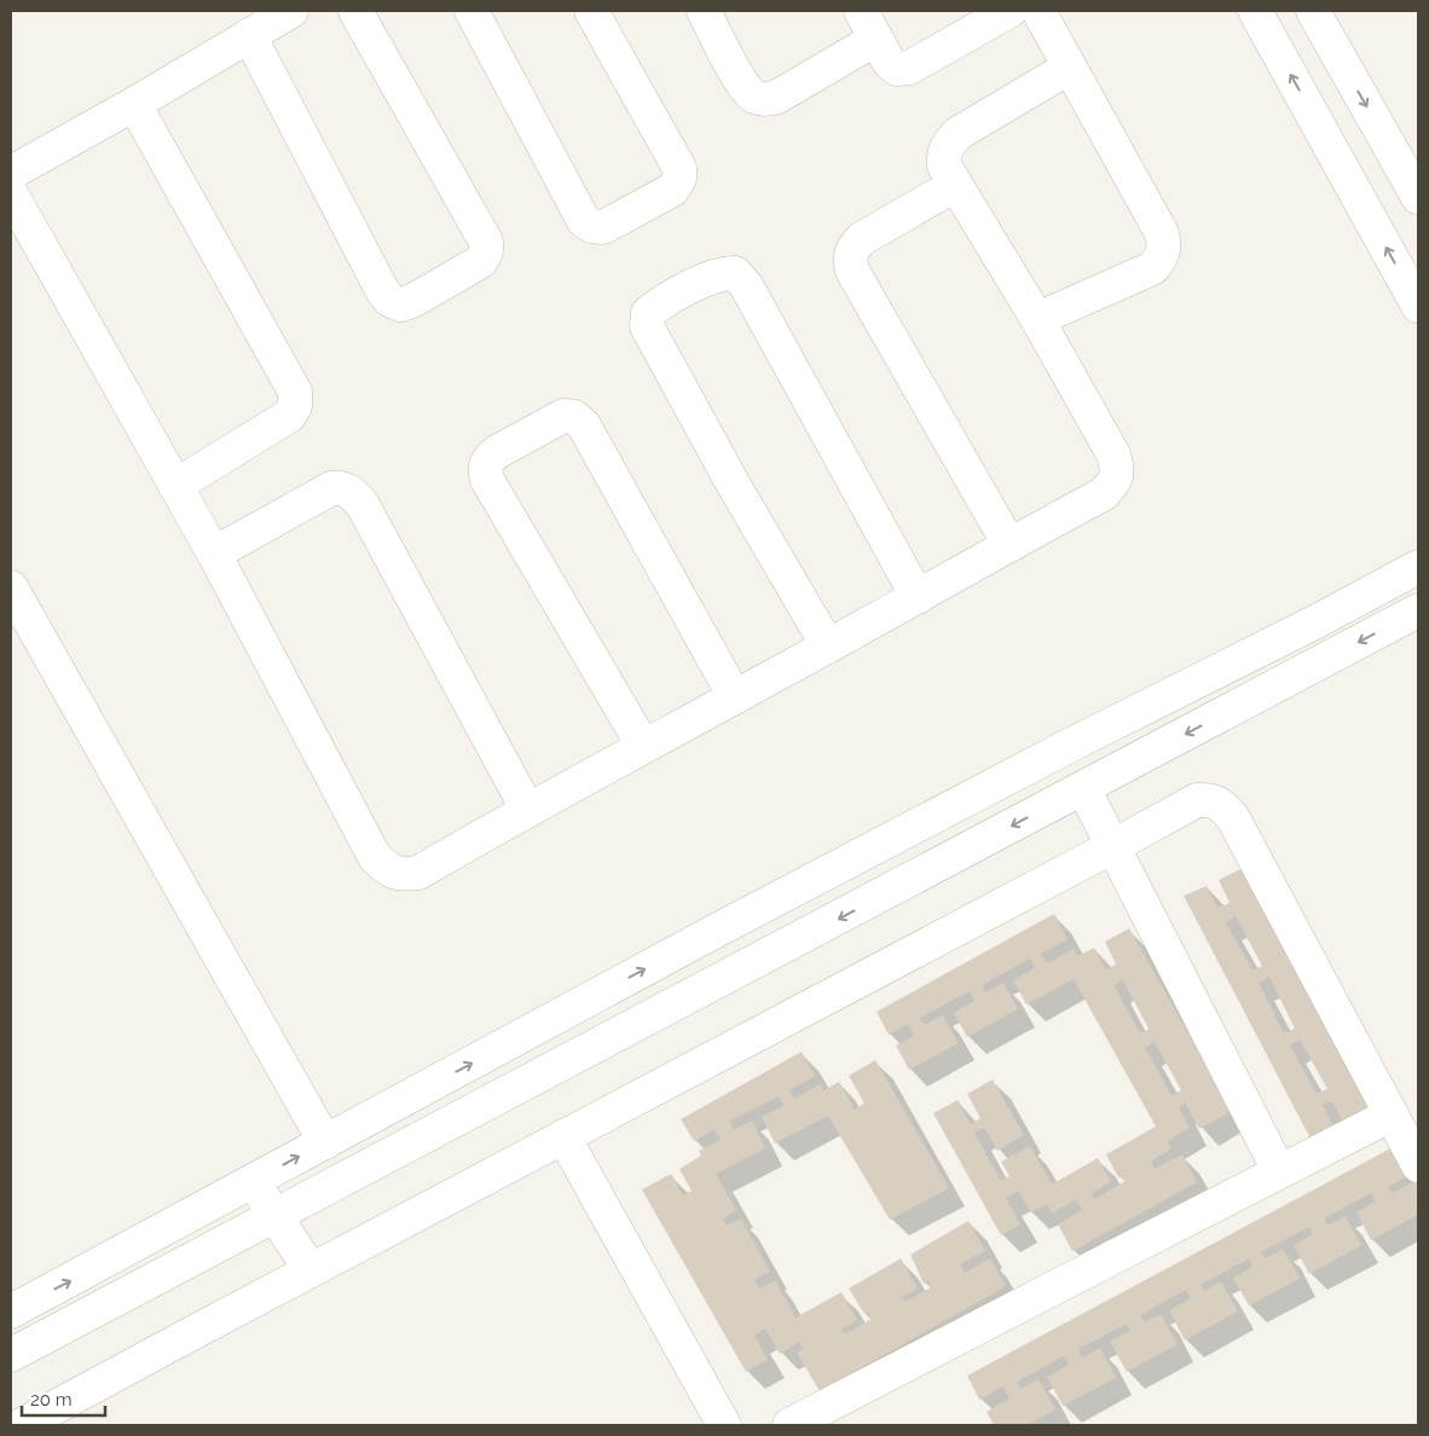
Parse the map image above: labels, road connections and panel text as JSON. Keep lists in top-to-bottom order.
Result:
{
  "scale_bar": "20 m"
}
